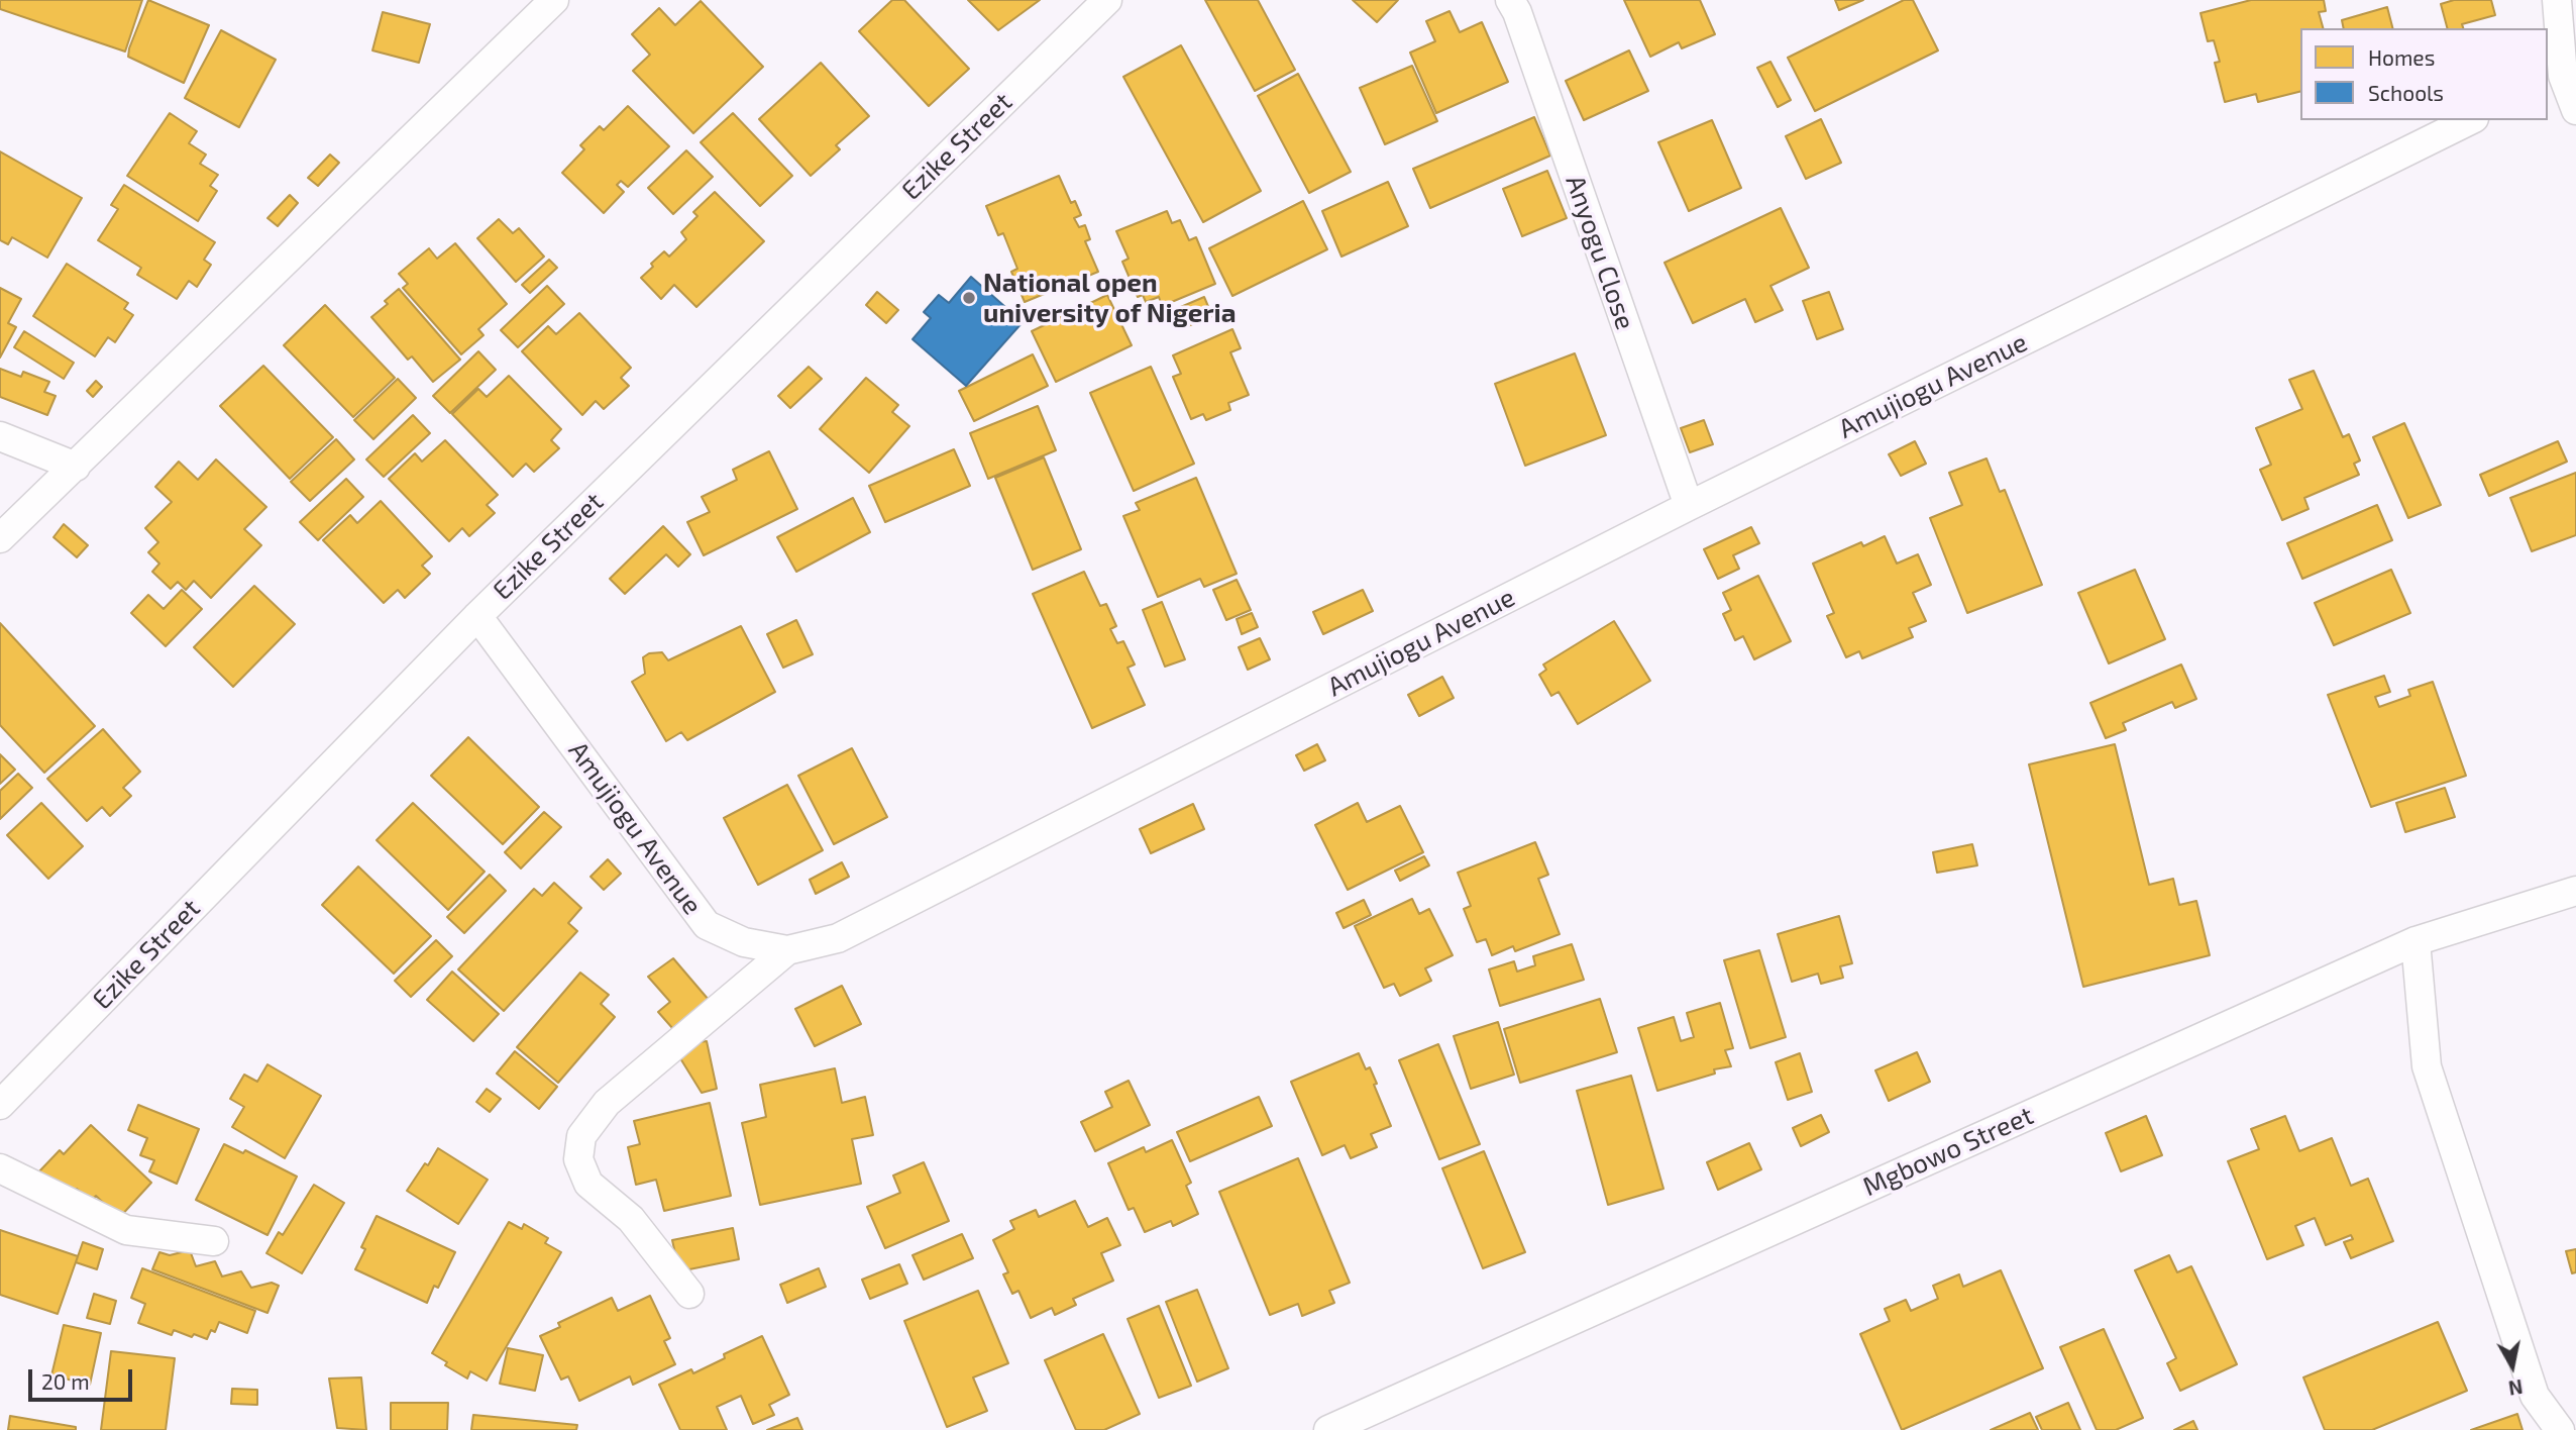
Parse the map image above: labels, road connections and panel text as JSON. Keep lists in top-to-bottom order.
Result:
{
  "streets": {
    "street": [
      "Ezike Street",
      "Anyogu Close",
      "Amujiogu Avenue",
      "Mgbowo Street"
    ]
  },
  "crossings": [
    ["Ezike Street", "Amujiogu Avenue"],
    ["Anyogu Close", "Amujiogu Avenue"]
  ],
  "places": ["National open university of Nigeria"],
  "legend": ["Homes", "Schools"],
  "scale_bar": "20 m",
  "north": "bottom"
}
